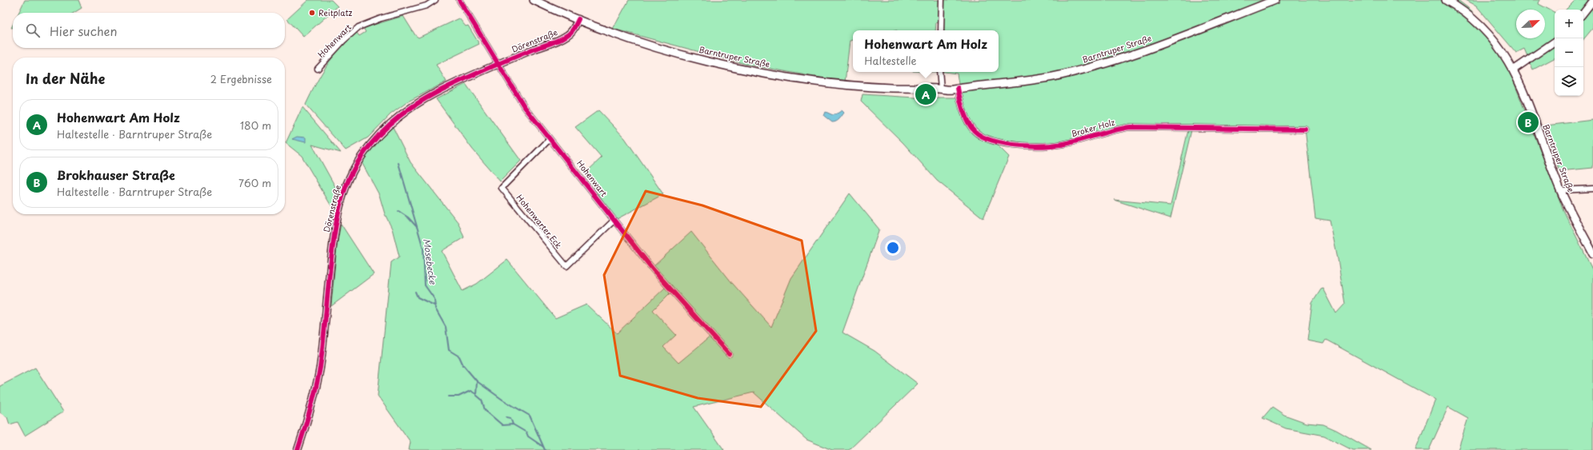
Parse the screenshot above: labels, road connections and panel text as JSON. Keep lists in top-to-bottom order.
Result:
{
  "streets": {
    "main road": ["Barntruper Straße"],
    "street": [
      "Hohenwart",
      "Dörenstraße",
      "Broker Holz",
      "Hohenwarter Eck"
    ]
  },
  "crossings": [
    ["Hohenwart", "Dörenstraße"],
    ["Hohenwart", "Hohenwarter Eck"],
    ["Dörenstraße", "Barntruper Straße"],
    ["Barntruper Straße", "Broker Holz"]
  ],
  "water": ["Mosebecke"],
  "places": ["Reitplatz"],
  "north": "top right",
  "page": {
    "map_buttons": ["+", "−"],
    "search": "Hier suchen",
    "popup": ["Hohenwart Am Holz", "Haltestelle"],
    "heading": ["In der Nähe", "2 Ergebnisse"],
    "pins": ["A", "B"],
    "list": [
      {
        "mark": "A",
        "name": "Hohenwart Am Holz",
        "note": "Haltestelle · Barntruper Straße",
        "value": "180 m"
      },
      {
        "mark": "B",
        "name": "Brokhauser Straße",
        "note": "Haltestelle · Barntruper Straße",
        "value": "760 m"
      }
    ]
  }
}
